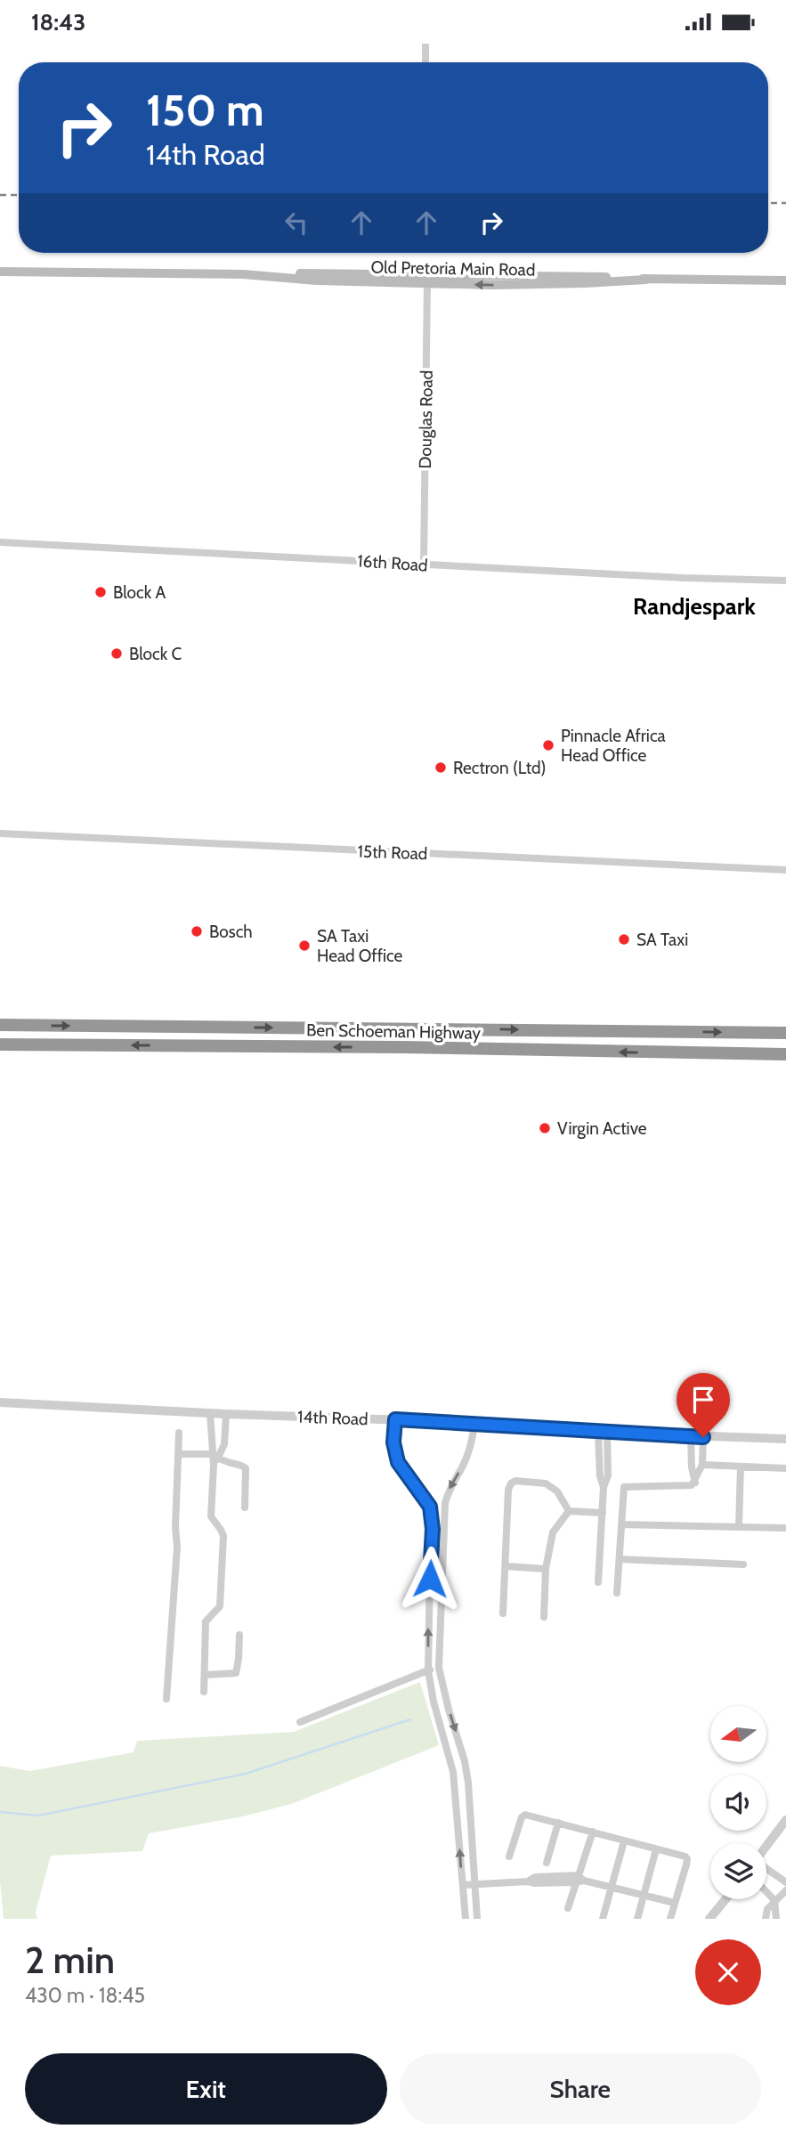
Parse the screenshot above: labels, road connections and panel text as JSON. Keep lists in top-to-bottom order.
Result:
{
  "streets": {
    "highway": ["Ben Schoeman Highway"],
    "main road": ["Old Pretoria Main Road"],
    "street": [
      "Douglas Road",
      "16th Road",
      "15th Road",
      "14th Road"
    ]
  },
  "crossings": [
    ["Old Pretoria Main Road", "Douglas Road"],
    ["Douglas Road", "16th Road"]
  ],
  "districts": ["Randjespark"],
  "places": [
    "Block A",
    "Block C",
    "Pinnacle Africa Head Office",
    "Rectron (Ltd)",
    "Bosch",
    "SA Taxi",
    "SA Taxi Head Office",
    "Virgin Active"
  ],
  "north": "left",
  "page": {
    "status": "18:43",
    "turn": ["150 m", "14th Road"],
    "heading": ["2 min", "430 m · 18:45"],
    "buttons": ["Exit", "Share"]
  }
}
